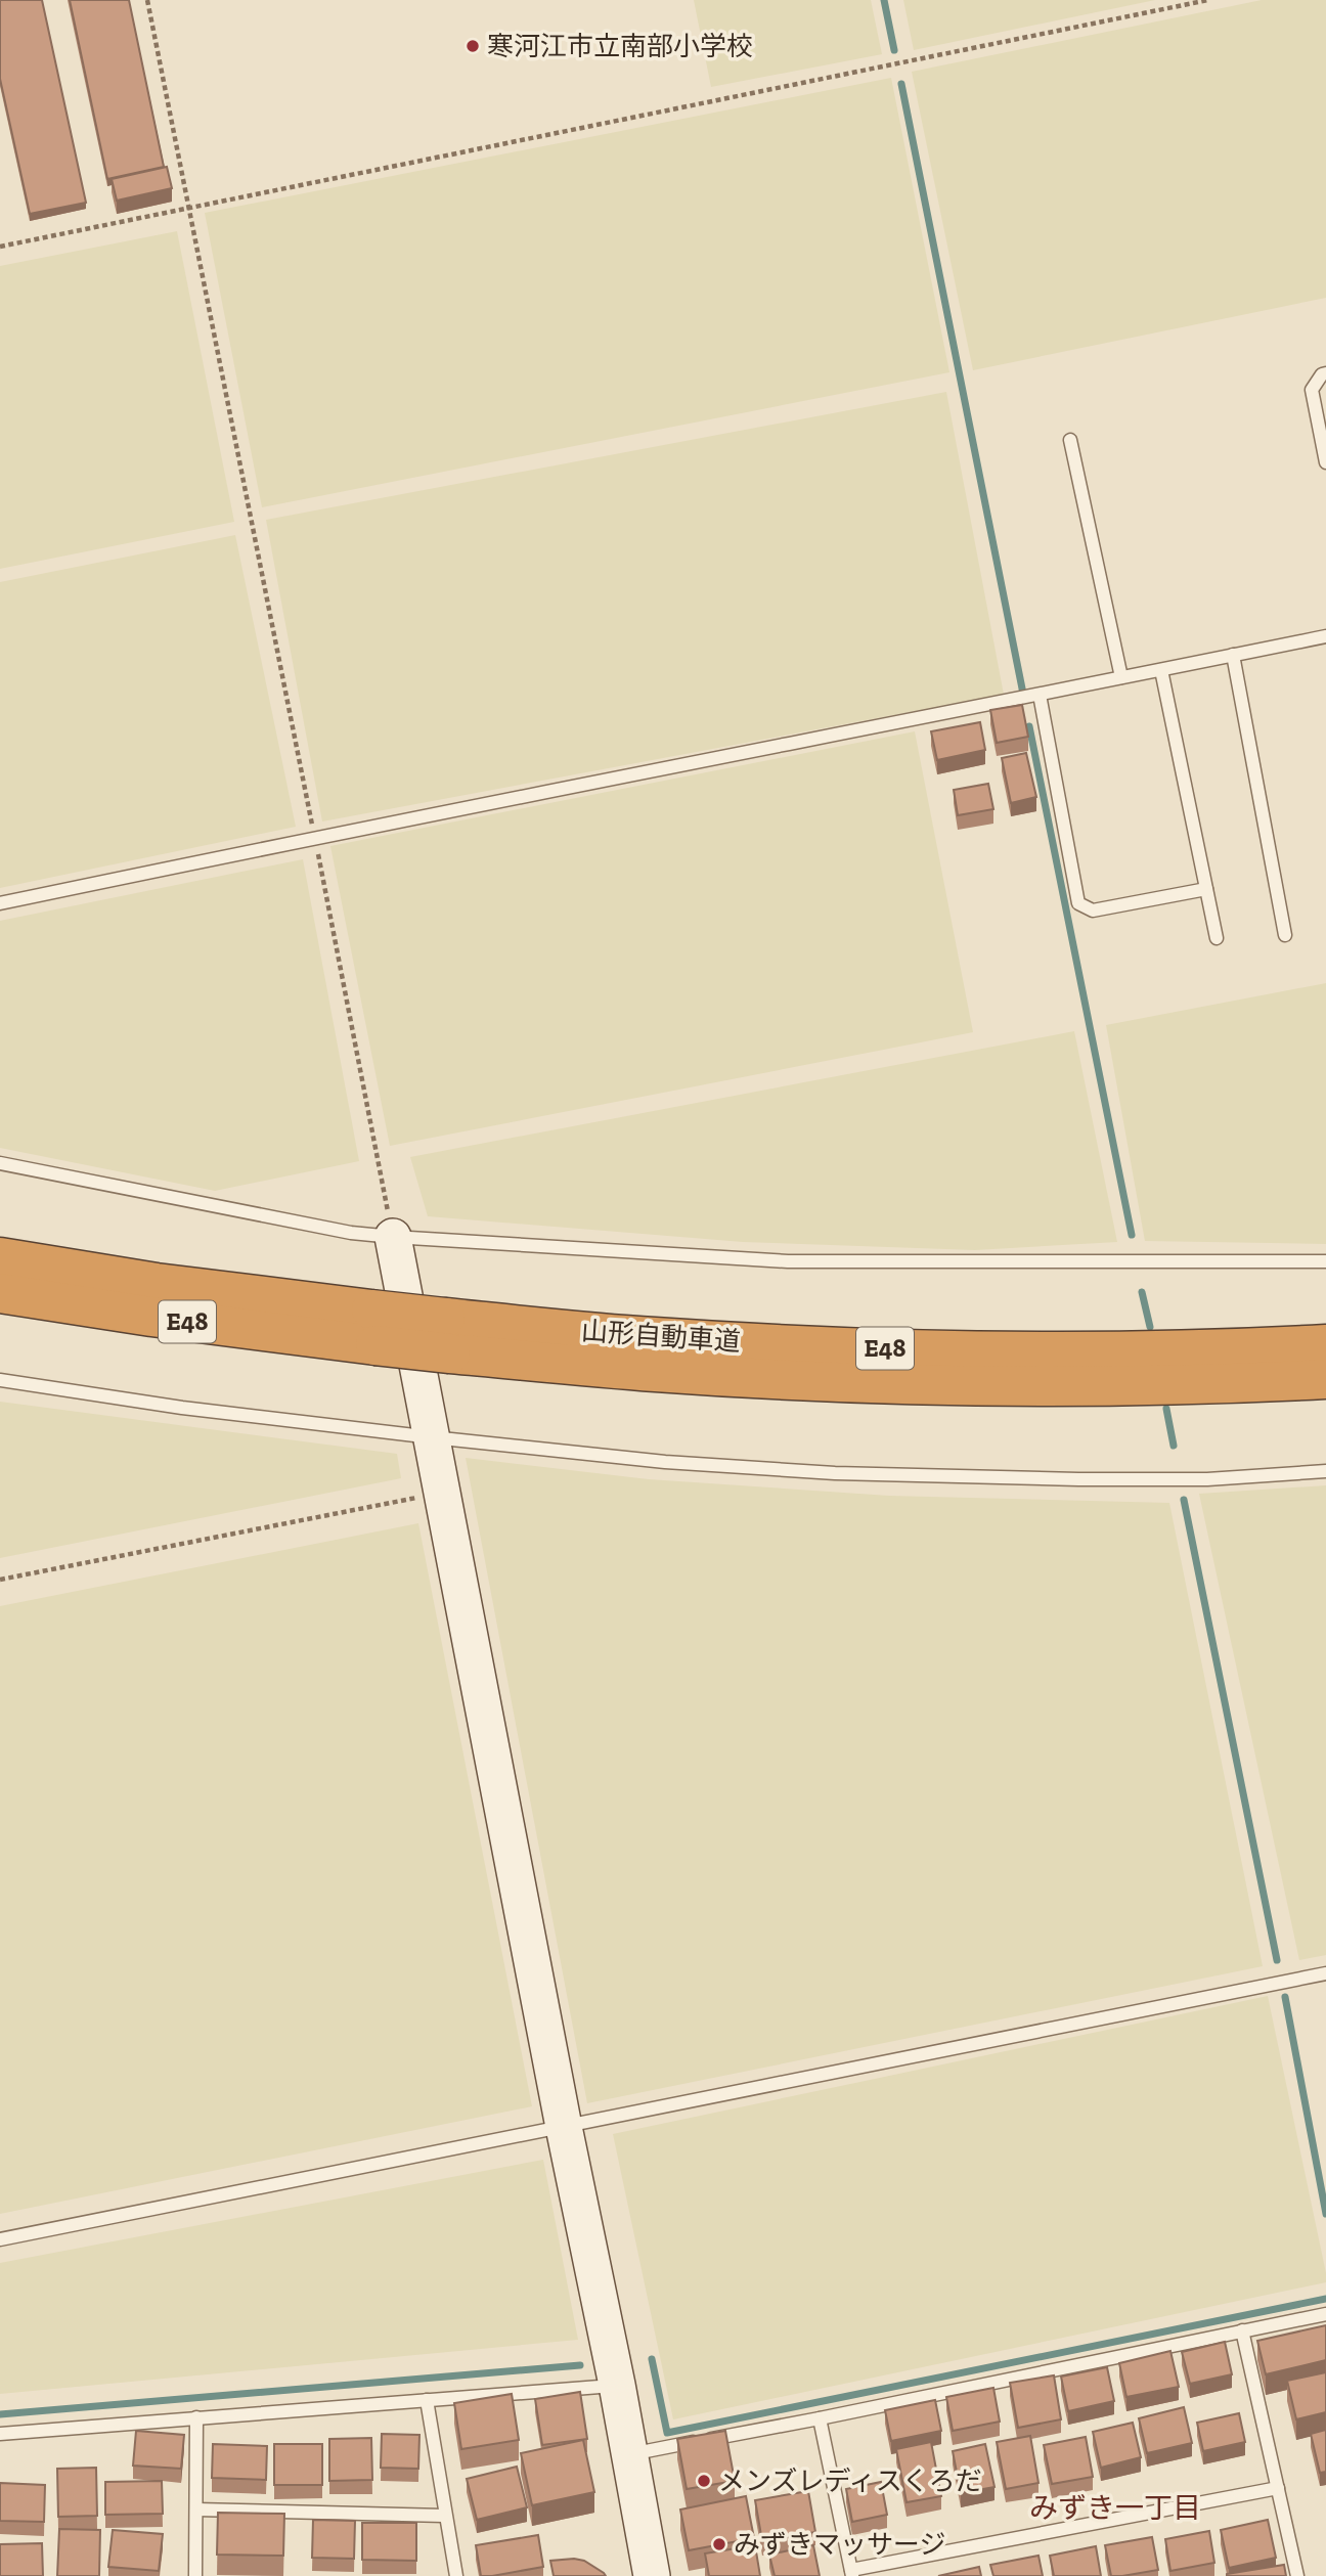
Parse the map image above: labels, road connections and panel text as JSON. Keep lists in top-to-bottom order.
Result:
{
  "streets": {
    "highway": ["E48", "山形自動車道"]
  },
  "districts": ["みずき一丁目"],
  "places": ["寒河江市立南部小学校", "メンズレディスくろだ", "みずきマッサージ"]
}
